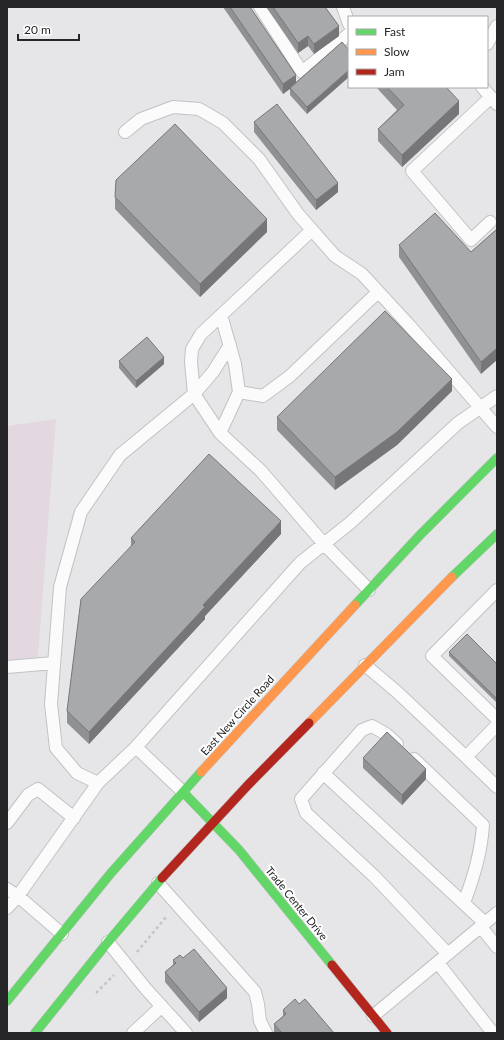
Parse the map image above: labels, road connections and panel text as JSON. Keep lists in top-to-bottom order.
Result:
{
  "streets": {
    "main road": ["East New Circle Road", "Trade Center Drive"]
  },
  "crossings": [
    ["East New Circle Road", "Trade Center Drive"]
  ],
  "legend": ["Fast", "Slow", "Jam"],
  "scale_bar": "20 m"
}
